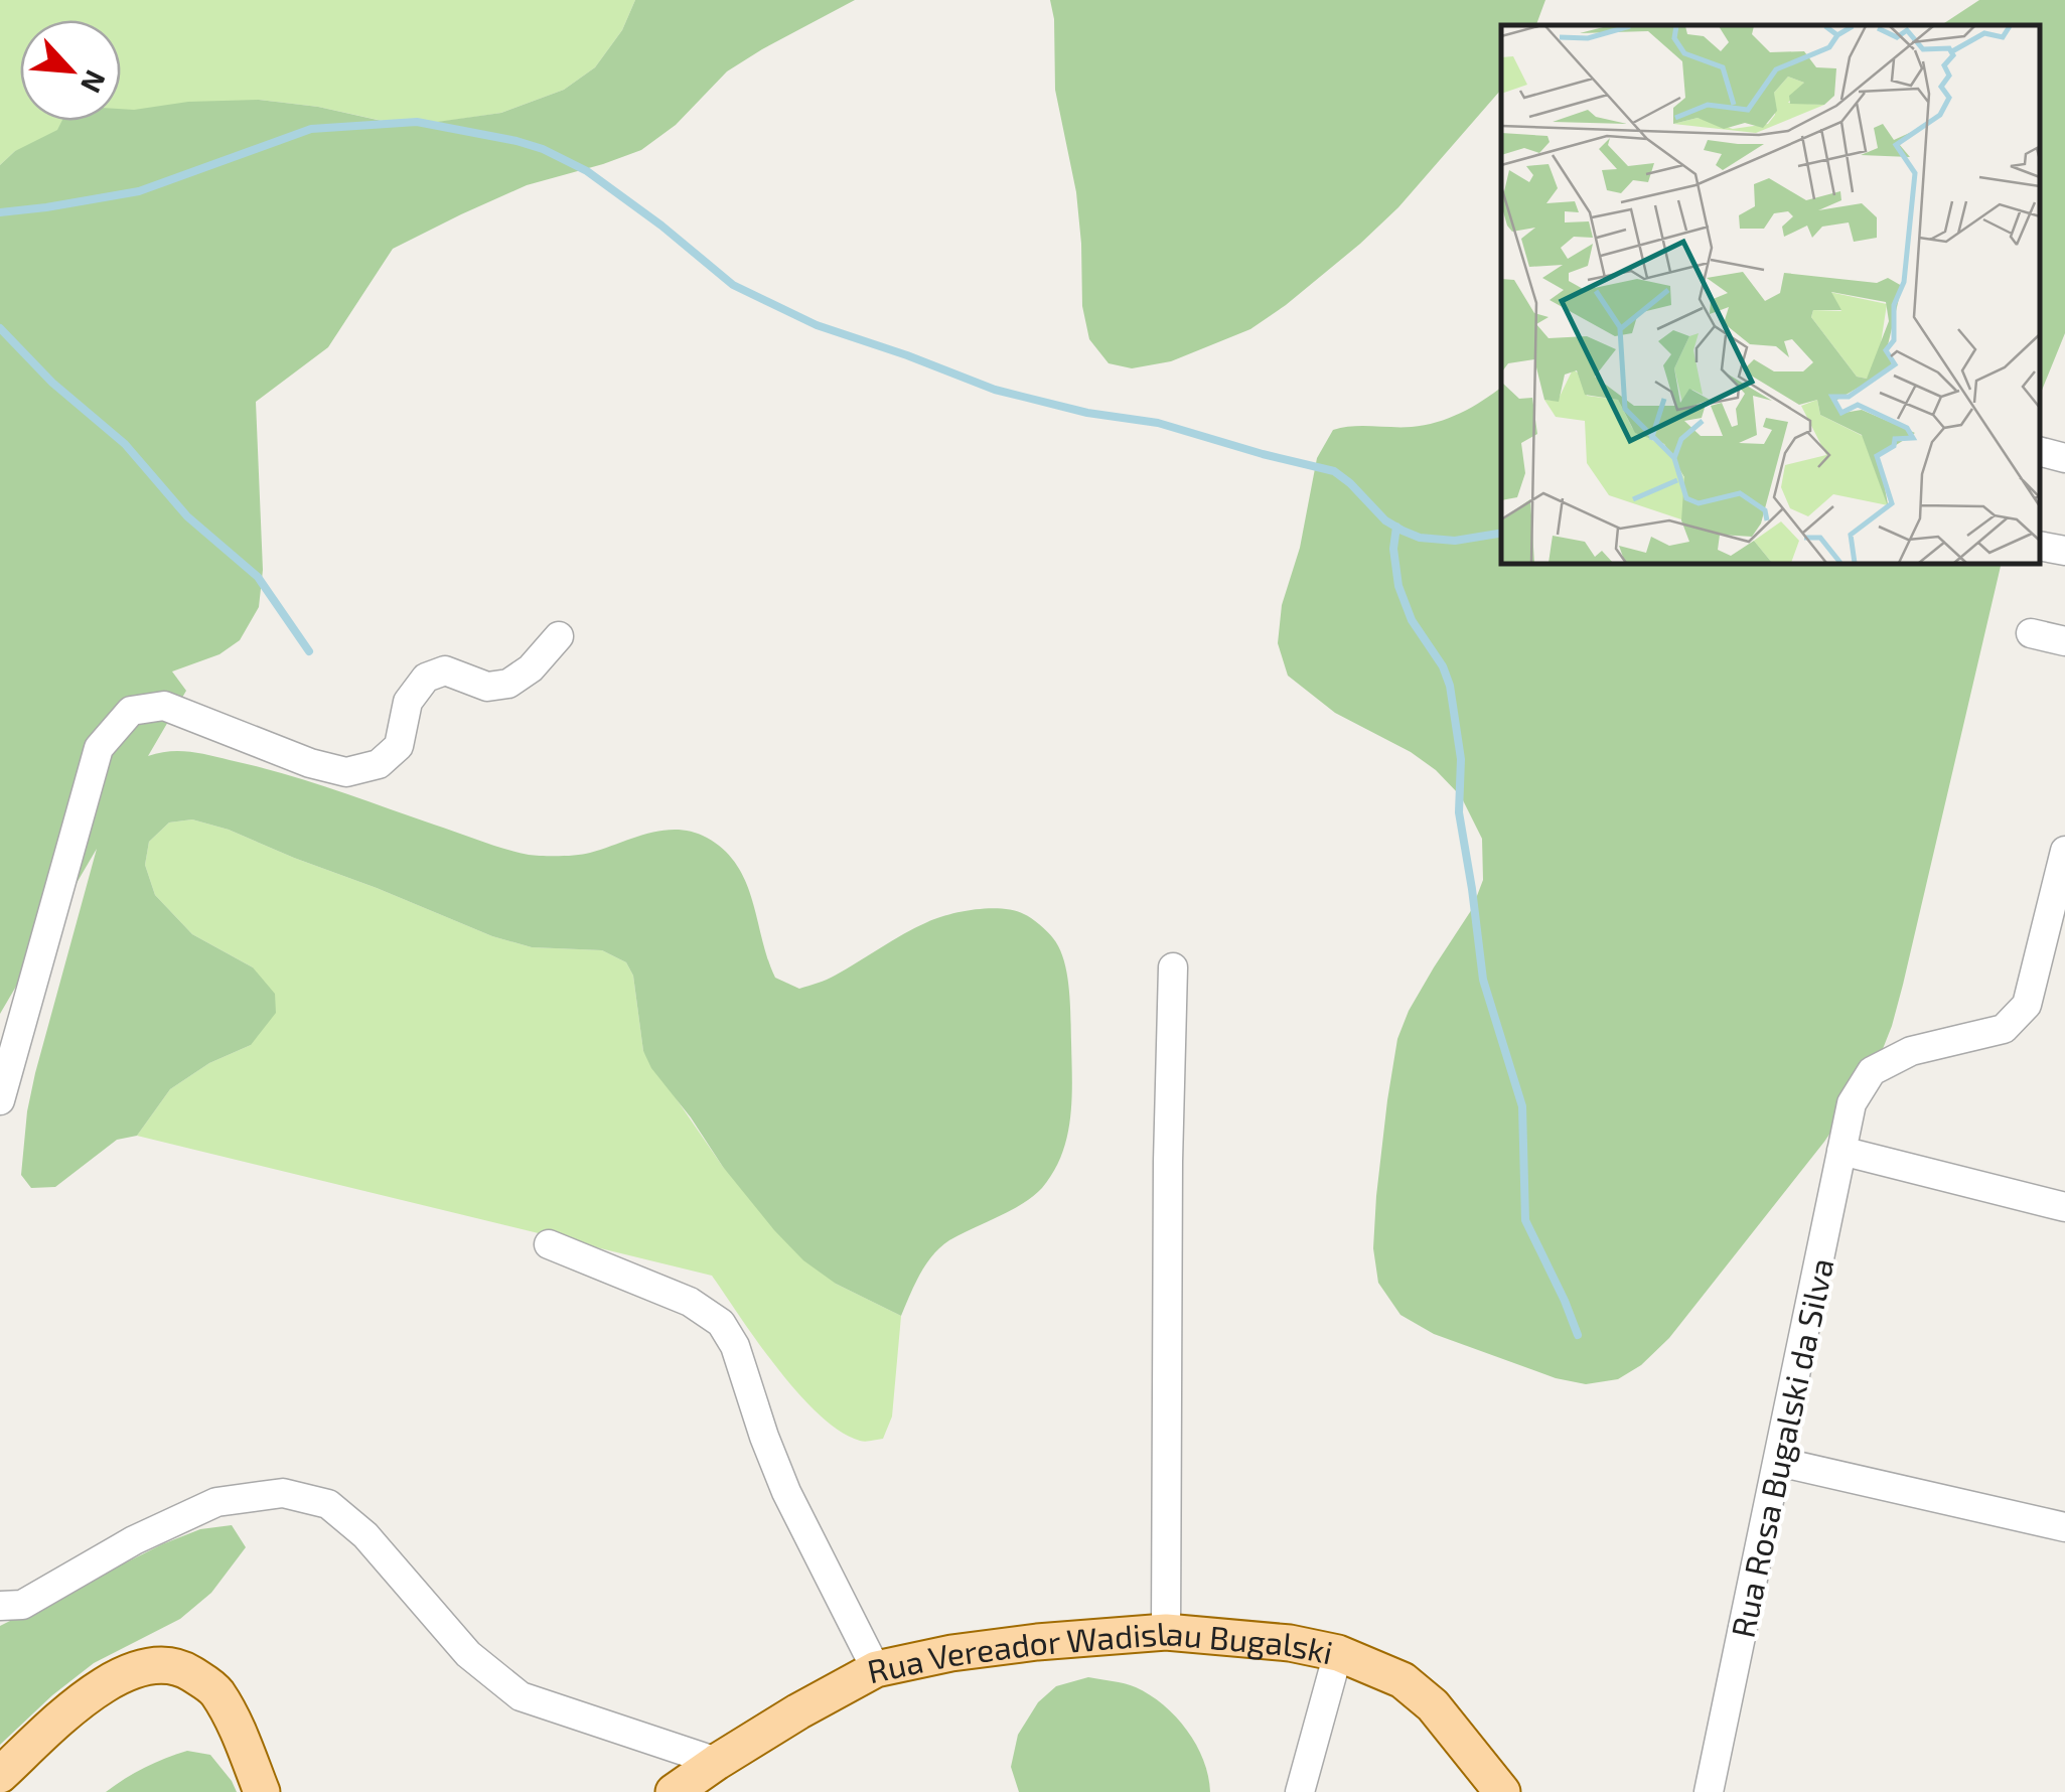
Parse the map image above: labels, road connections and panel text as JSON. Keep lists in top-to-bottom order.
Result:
{
  "streets": {
    "main road": ["Rua Vereador Wadislau Bugalski"],
    "street": ["Rua Rosa Bugalski da Silva"]
  },
  "north": "bottom right"
}
